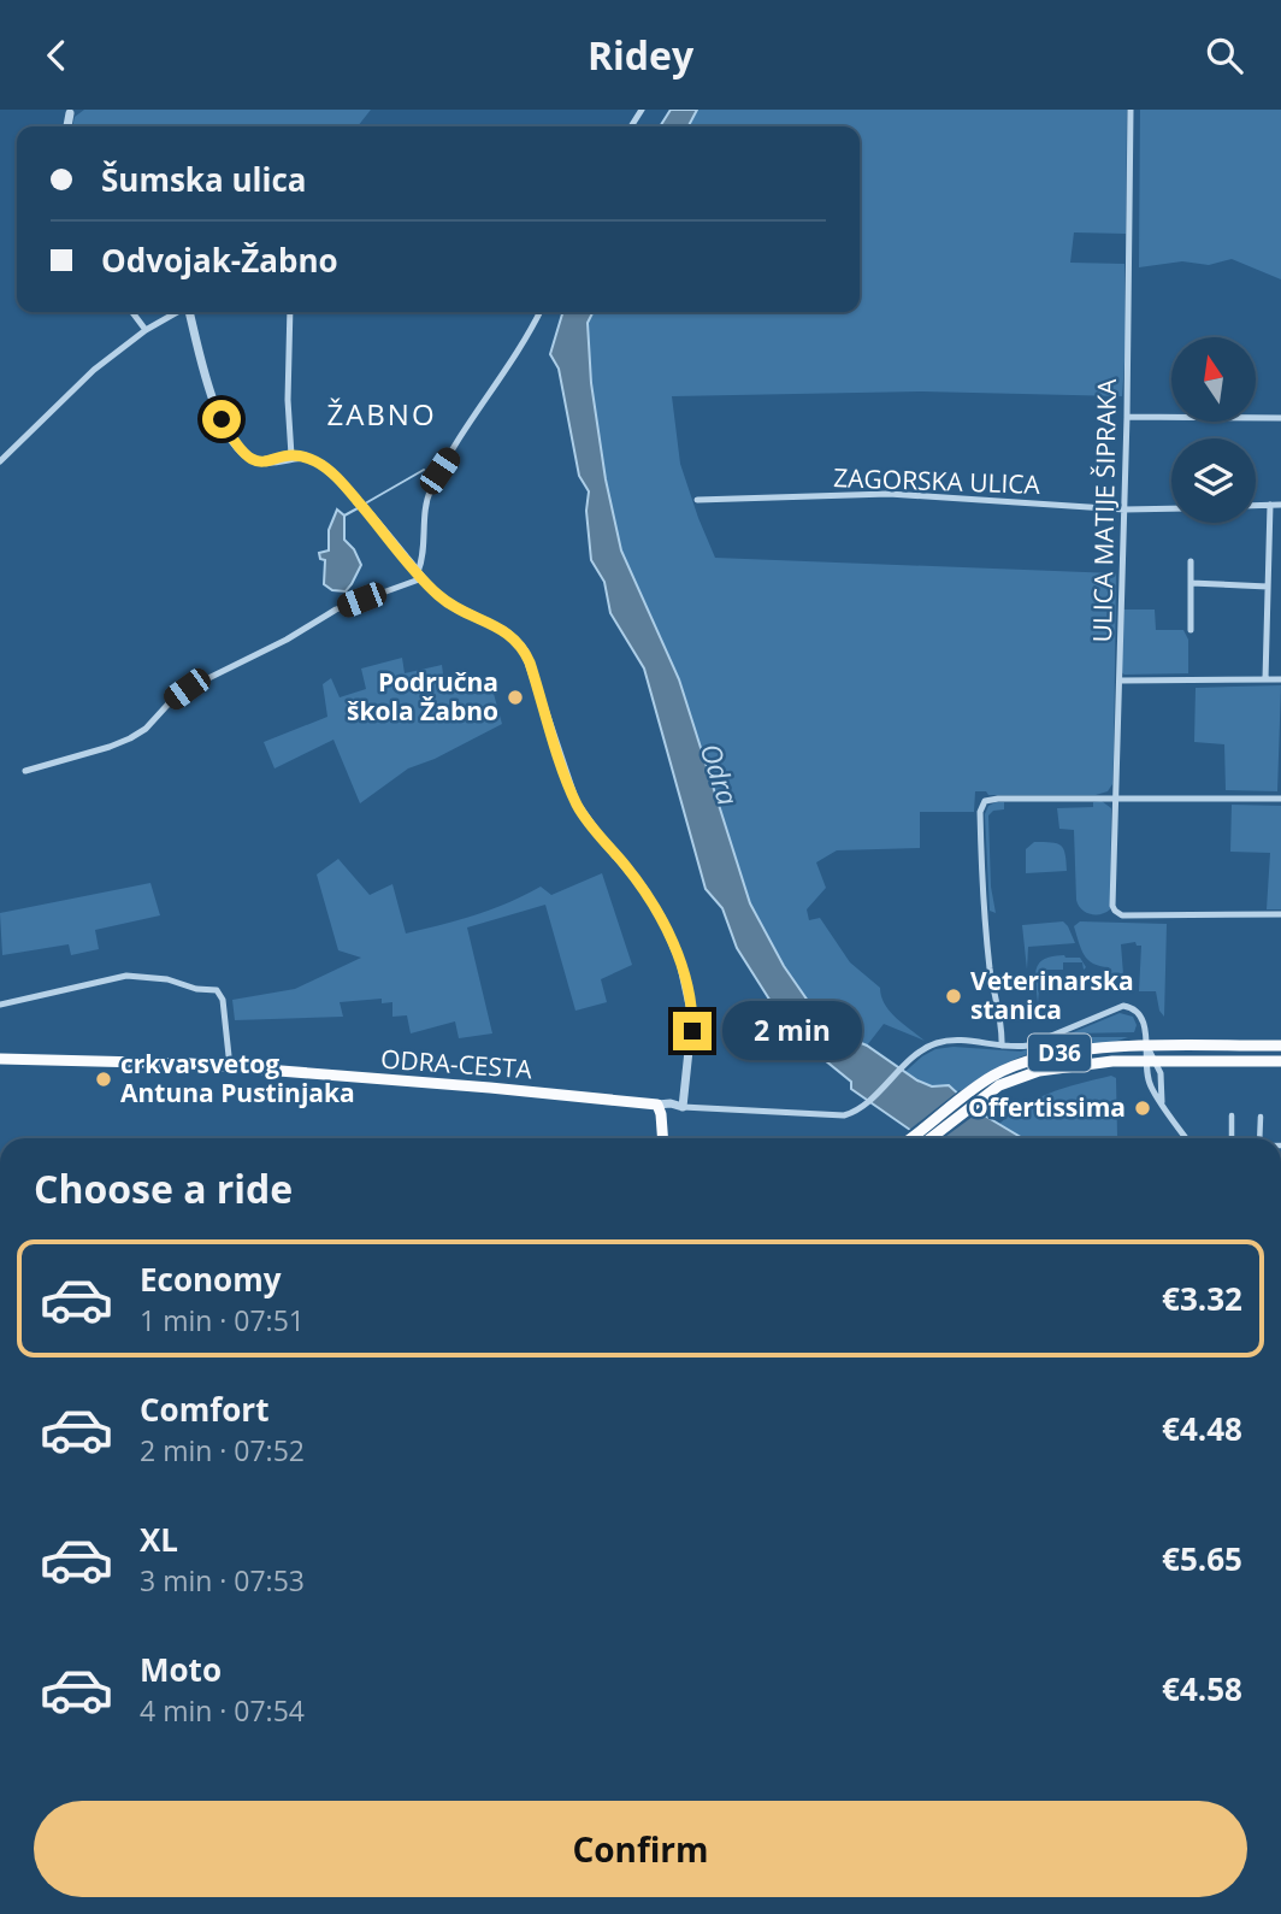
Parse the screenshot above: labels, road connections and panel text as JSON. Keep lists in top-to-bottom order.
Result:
{
  "streets": {
    "main road": ["D36", "ODRA-CESTA"],
    "street": ["ZAGORSKA ULICA", "ULICA MATIJE ŠIPRAKA"]
  },
  "crossings": [
    ["ZAGORSKA ULICA", "ULICA MATIJE ŠIPRAKA"]
  ],
  "districts": ["ŽABNO"],
  "water": ["Odra"],
  "places": [
    "Područna škola Žabno",
    "Veterinarska stanica",
    "crkva svetog Antuna Pustinjaka",
    "Offertissima"
  ],
  "north": "top",
  "page": {
    "header": "Ridey",
    "banner": ["Šumska ulica", "Odvojak-Žabno"],
    "bubble": "2 min",
    "heading": "Choose a ride",
    "list": [
      {
        "name": "Economy",
        "note": "1 min · 07:51",
        "value": "€3.32"
      },
      {
        "name": "Comfort",
        "note": "2 min · 07:52",
        "value": "€4.48"
      },
      {
        "name": "XL",
        "note": "3 min · 07:53",
        "value": "€5.65"
      },
      {
        "name": "Moto",
        "note": "4 min · 07:54",
        "value": "€4.58"
      }
    ],
    "buttons": "Confirm"
  }
}
